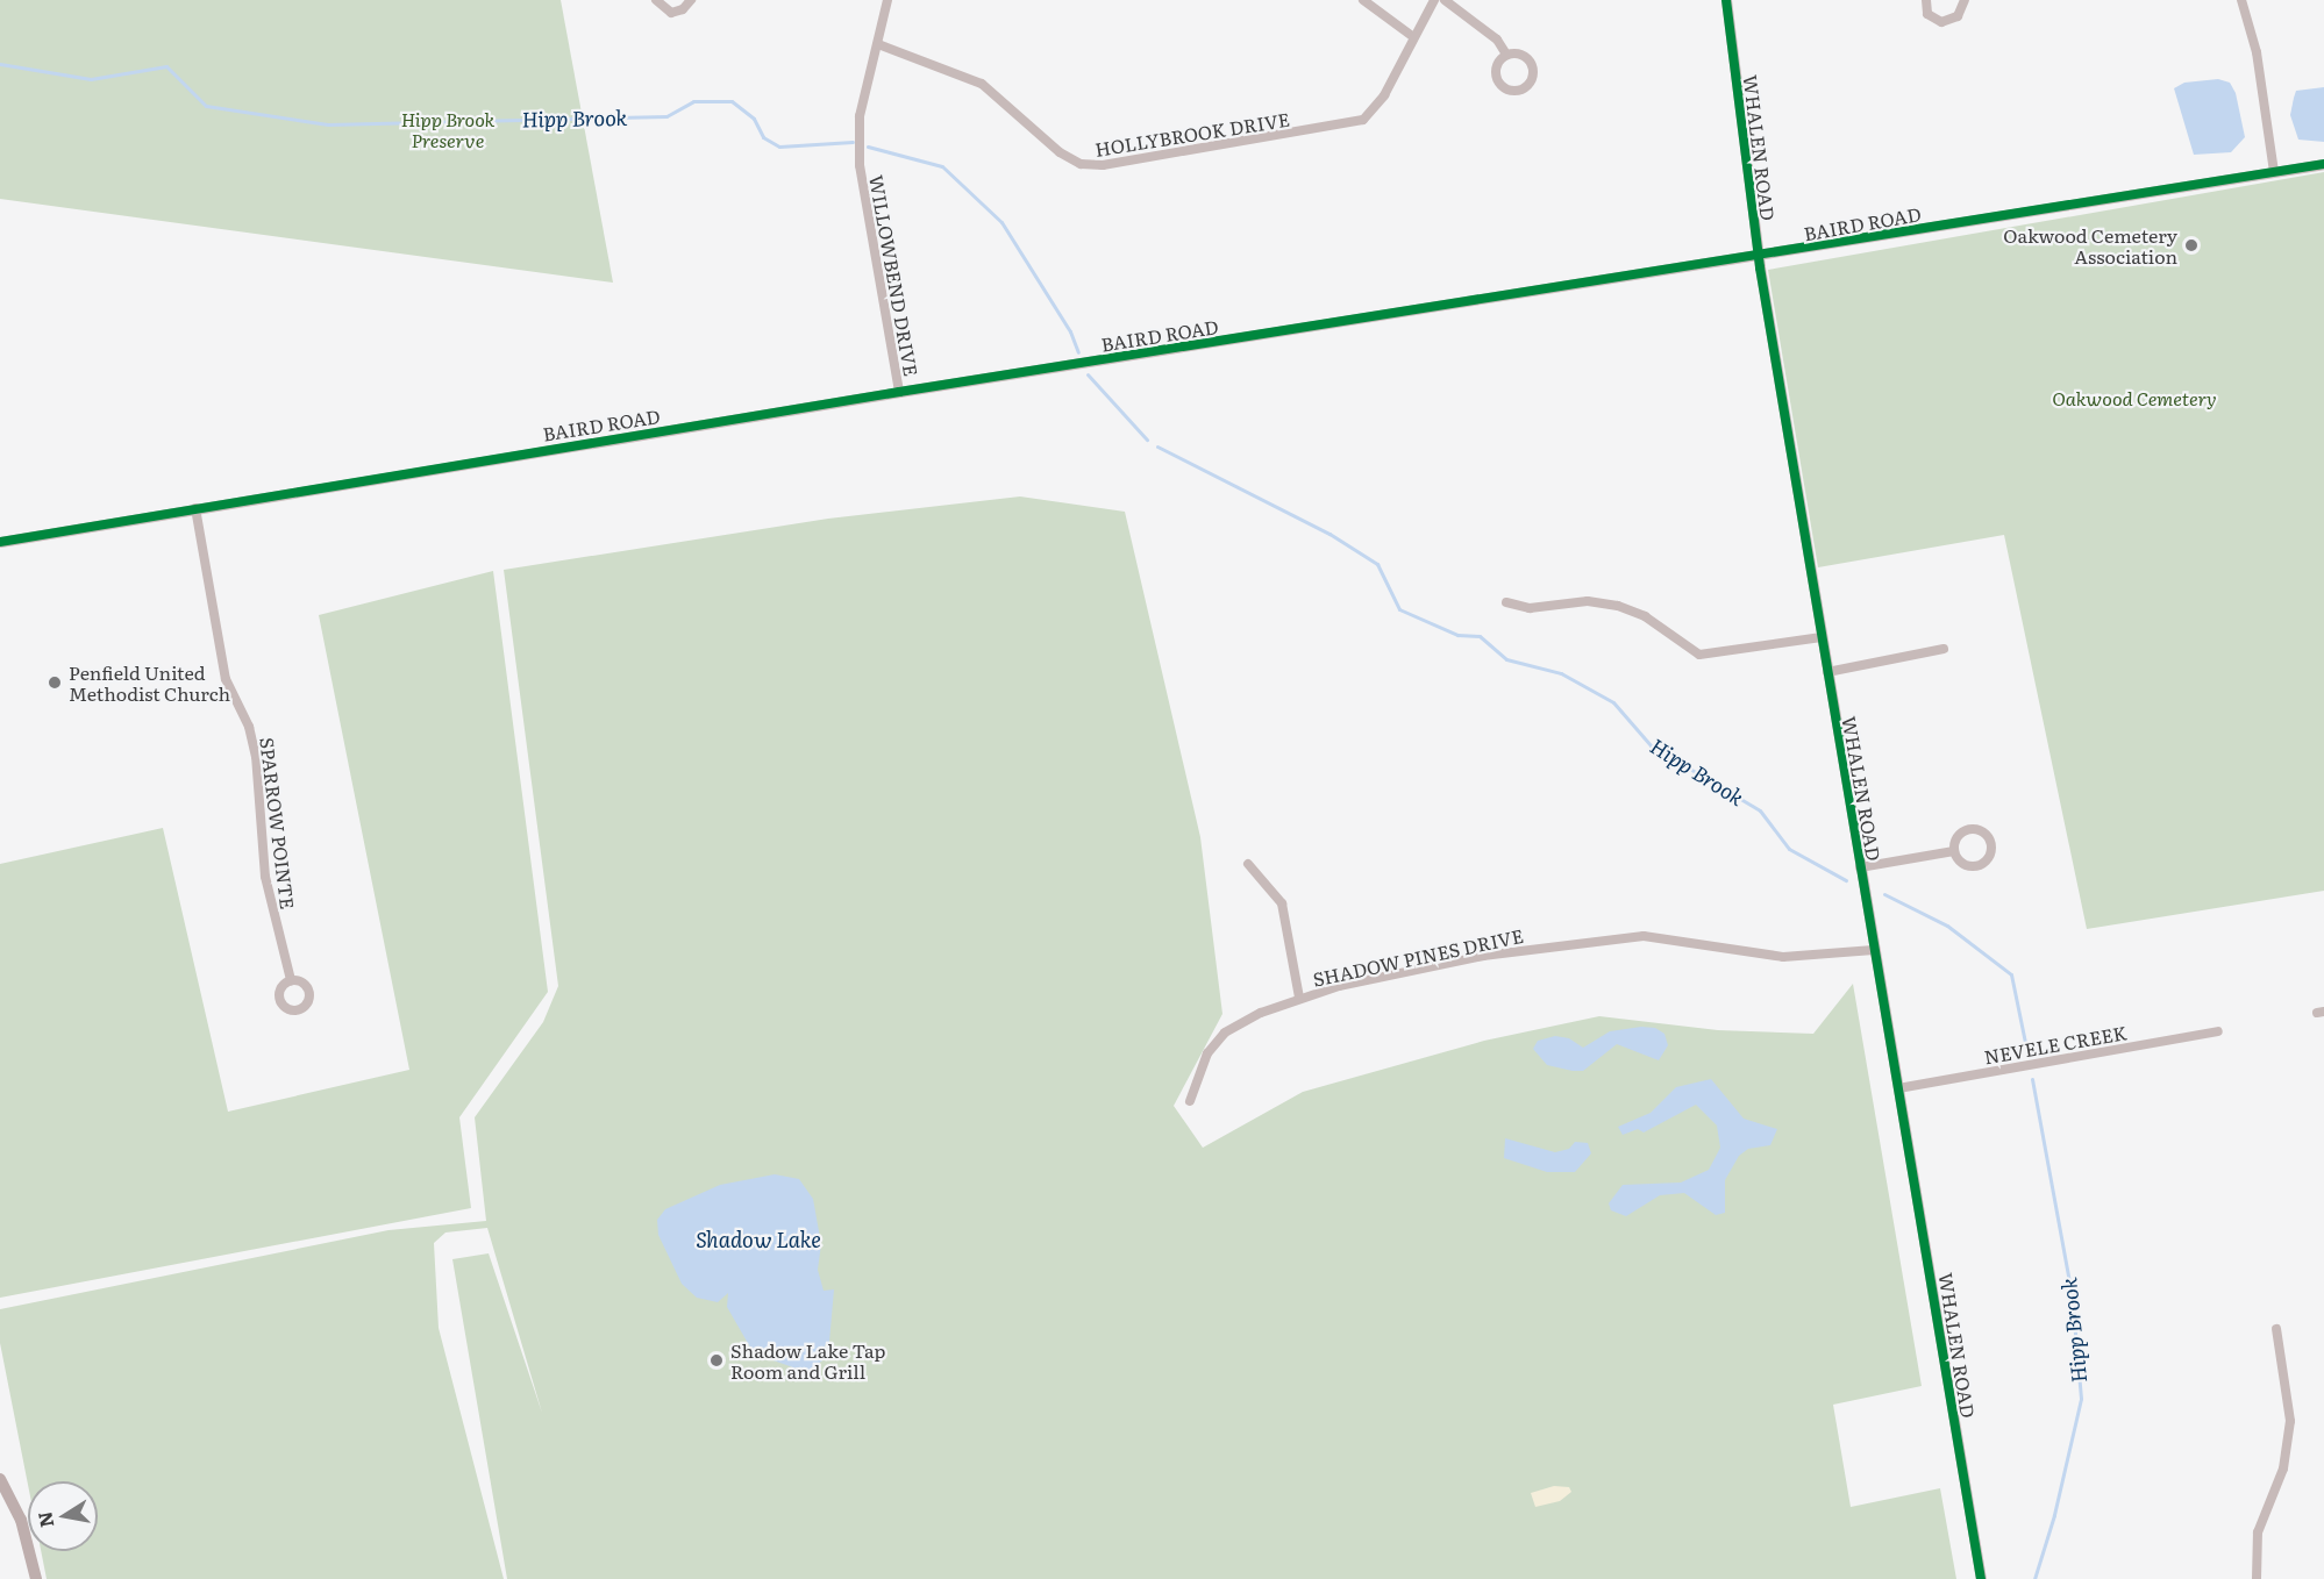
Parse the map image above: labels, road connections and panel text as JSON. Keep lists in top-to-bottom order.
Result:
{
  "streets": {
    "street": [
      "HOLLYBROOK DRIVE",
      "WHALEN ROAD",
      "BAIRD ROAD",
      "WILLOWBEND DRIVE",
      "SPARROW POINTE",
      "SHADOW PINES DRIVE",
      "NEVELE CREEK"
    ]
  },
  "crossings": [
    ["HOLLYBROOK DRIVE", "WILLOWBEND DRIVE"],
    ["WHALEN ROAD", "BAIRD ROAD"],
    ["WHALEN ROAD", "SHADOW PINES DRIVE"],
    ["WHALEN ROAD", "NEVELE CREEK"],
    ["BAIRD ROAD", "WILLOWBEND DRIVE"],
    ["BAIRD ROAD", "SPARROW POINTE"]
  ],
  "water": ["Hipp Brook", "Shadow Lake"],
  "parks": ["Hipp Brook Preserve", "Oakwood Cemetery"],
  "places": ["Oakwood Cemetery Association", "Penfield United Methodist Church", "Shadow Lake Tap Room and Grill"],
  "north": "left"
}
